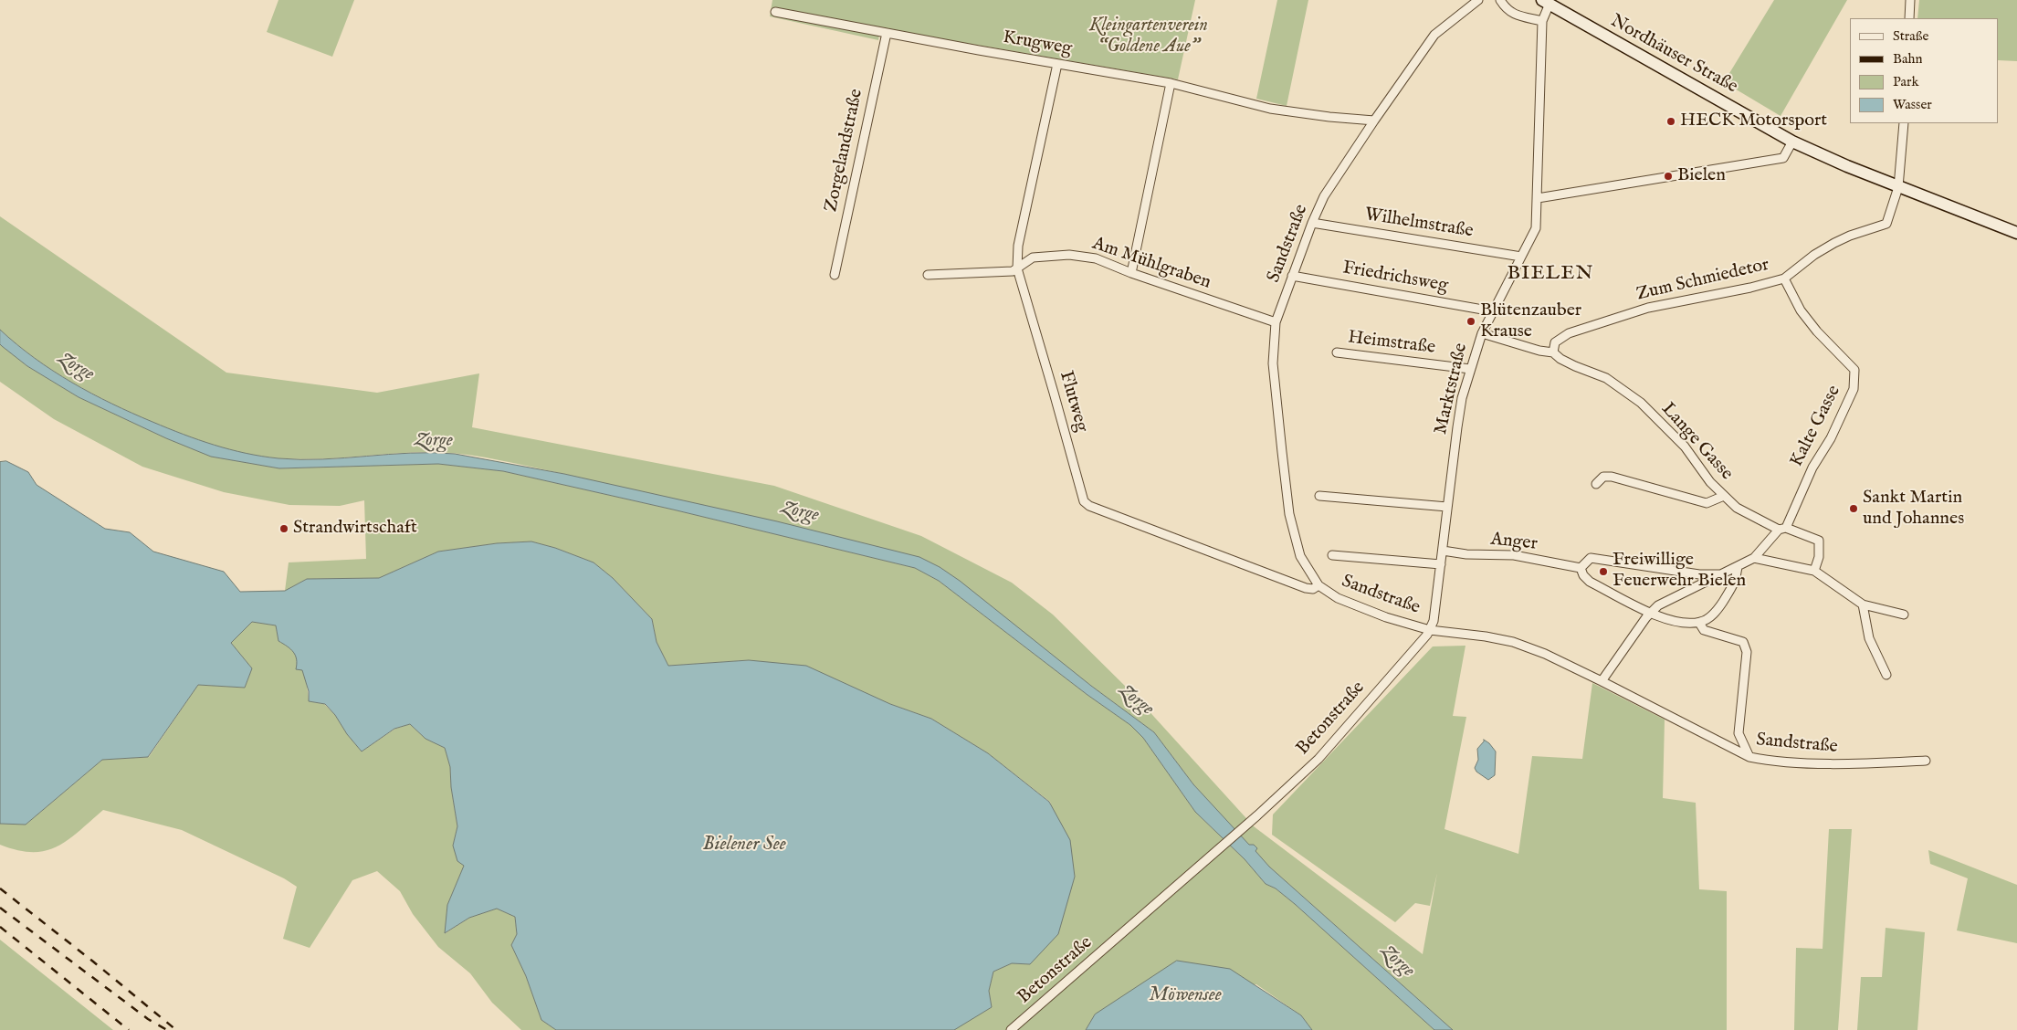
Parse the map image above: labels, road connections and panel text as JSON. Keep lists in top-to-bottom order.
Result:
{
  "streets": {
    "main road": ["Nordhäuser Straße"],
    "street": [
      "Krugweg",
      "Zorgelandstraße",
      "Wilhelmstraße",
      "Sandstraße",
      "Am Mühlgraben",
      "Friedrichsweg",
      "Zum Schmiedetor",
      "Heimstraße",
      "Marktstraße",
      "Flutweg",
      "Kalte Gasse",
      "Lange Gasse",
      "Anger",
      "Betonstraße"
    ]
  },
  "crossings": [
    ["Krugweg", "Zorgelandstraße"],
    ["Krugweg", "Sandstraße"],
    ["Krugweg", "Flutweg"],
    ["Nordhäuser Straße", "Zum Schmiedetor"],
    ["Nordhäuser Straße", "Marktstraße"],
    ["Wilhelmstraße", "Sandstraße"],
    ["Wilhelmstraße", "Marktstraße"],
    ["Sandstraße", "Am Mühlgraben"],
    ["Sandstraße", "Friedrichsweg"],
    ["Sandstraße", "Marktstraße"],
    ["Sandstraße", "Flutweg"],
    ["Sandstraße", "Betonstraße"],
    ["Am Mühlgraben", "Flutweg"],
    ["Friedrichsweg", "Marktstraße"],
    ["Zum Schmiedetor", "Kalte Gasse"],
    ["Zum Schmiedetor", "Lange Gasse"],
    ["Heimstraße", "Marktstraße"],
    ["Marktstraße", "Anger"],
    ["Marktstraße", "Betonstraße"],
    ["Kalte Gasse", "Lange Gasse"]
  ],
  "districts": ["BIELEN"],
  "water": ["Zorge", "Bielener See", "Möwensee"],
  "parks": ["Kleingartenverein “Goldene Aue”"],
  "places": [
    "HECK Motorsport",
    "Bielen",
    "Blütenzauber Krause",
    "Sankt Martin und Johannes",
    "Strandwirtschaft",
    "Freiwillige Feuerwehr Bielen"
  ],
  "legend": [
    "Straße",
    "Bahn",
    "Park",
    "Wasser"
  ]
}
